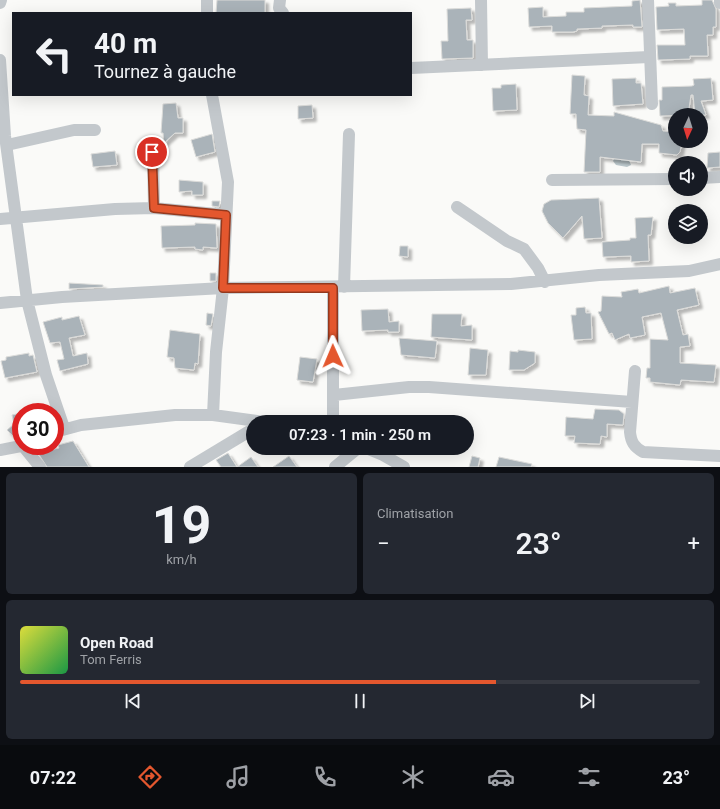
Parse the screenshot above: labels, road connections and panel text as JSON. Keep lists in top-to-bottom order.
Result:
{
  "north": "bottom",
  "page": {
    "turn": ["40 m", "Tournez à gauche"],
    "limit": "30",
    "trip": "07:23 · 1 min · 250 m",
    "tile": [
      ["19", "km/h"],
      "Climatisation"
    ],
    "heat": ["−", "23°", "+"],
    "song": ["Open Road", "Tom Ferris"],
    "tabs": ["07:22", "23°"]
  }
}
